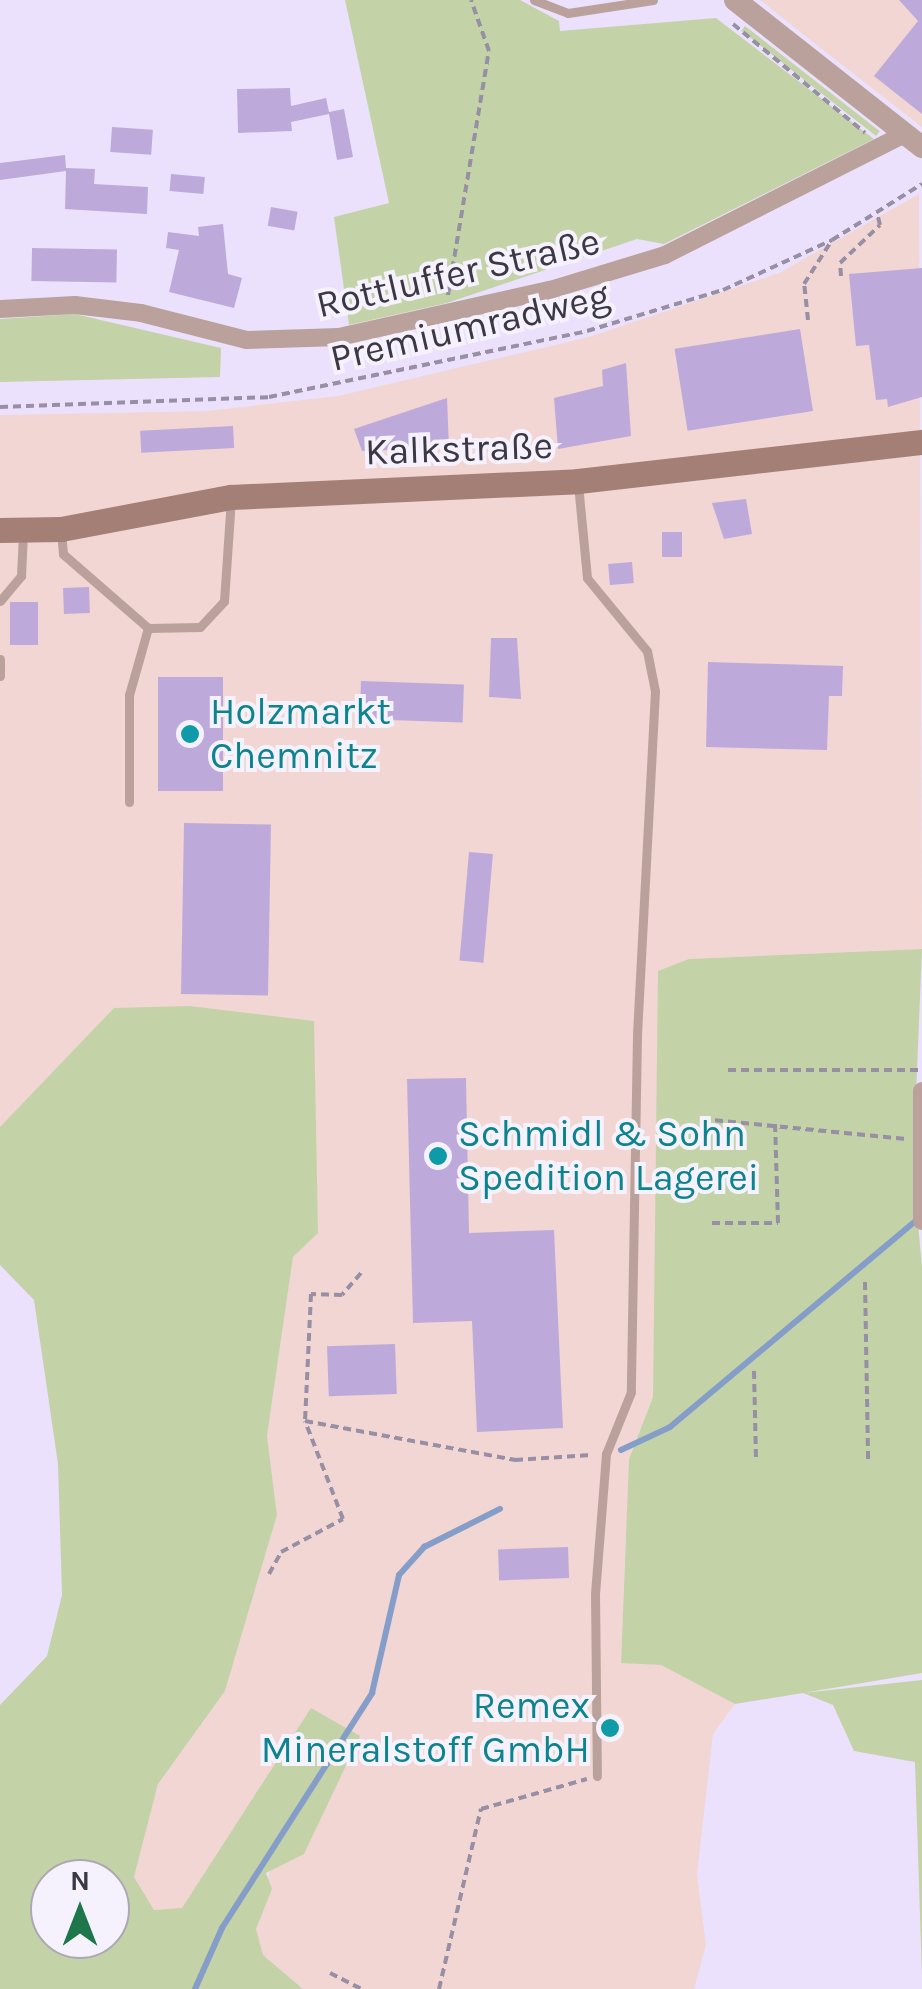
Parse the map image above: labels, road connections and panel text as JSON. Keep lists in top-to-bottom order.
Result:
{
  "streets": {
    "main road": ["Kalkstraße"],
    "street": ["Rottluffer Straße"],
    "path": ["Premiumradweg"]
  },
  "places": ["Holzmarkt Chemnitz", "Schmidl & Sohn Spedition Lagerei", "Remex Mineralstoff GmbH"],
  "north": "top"
}
